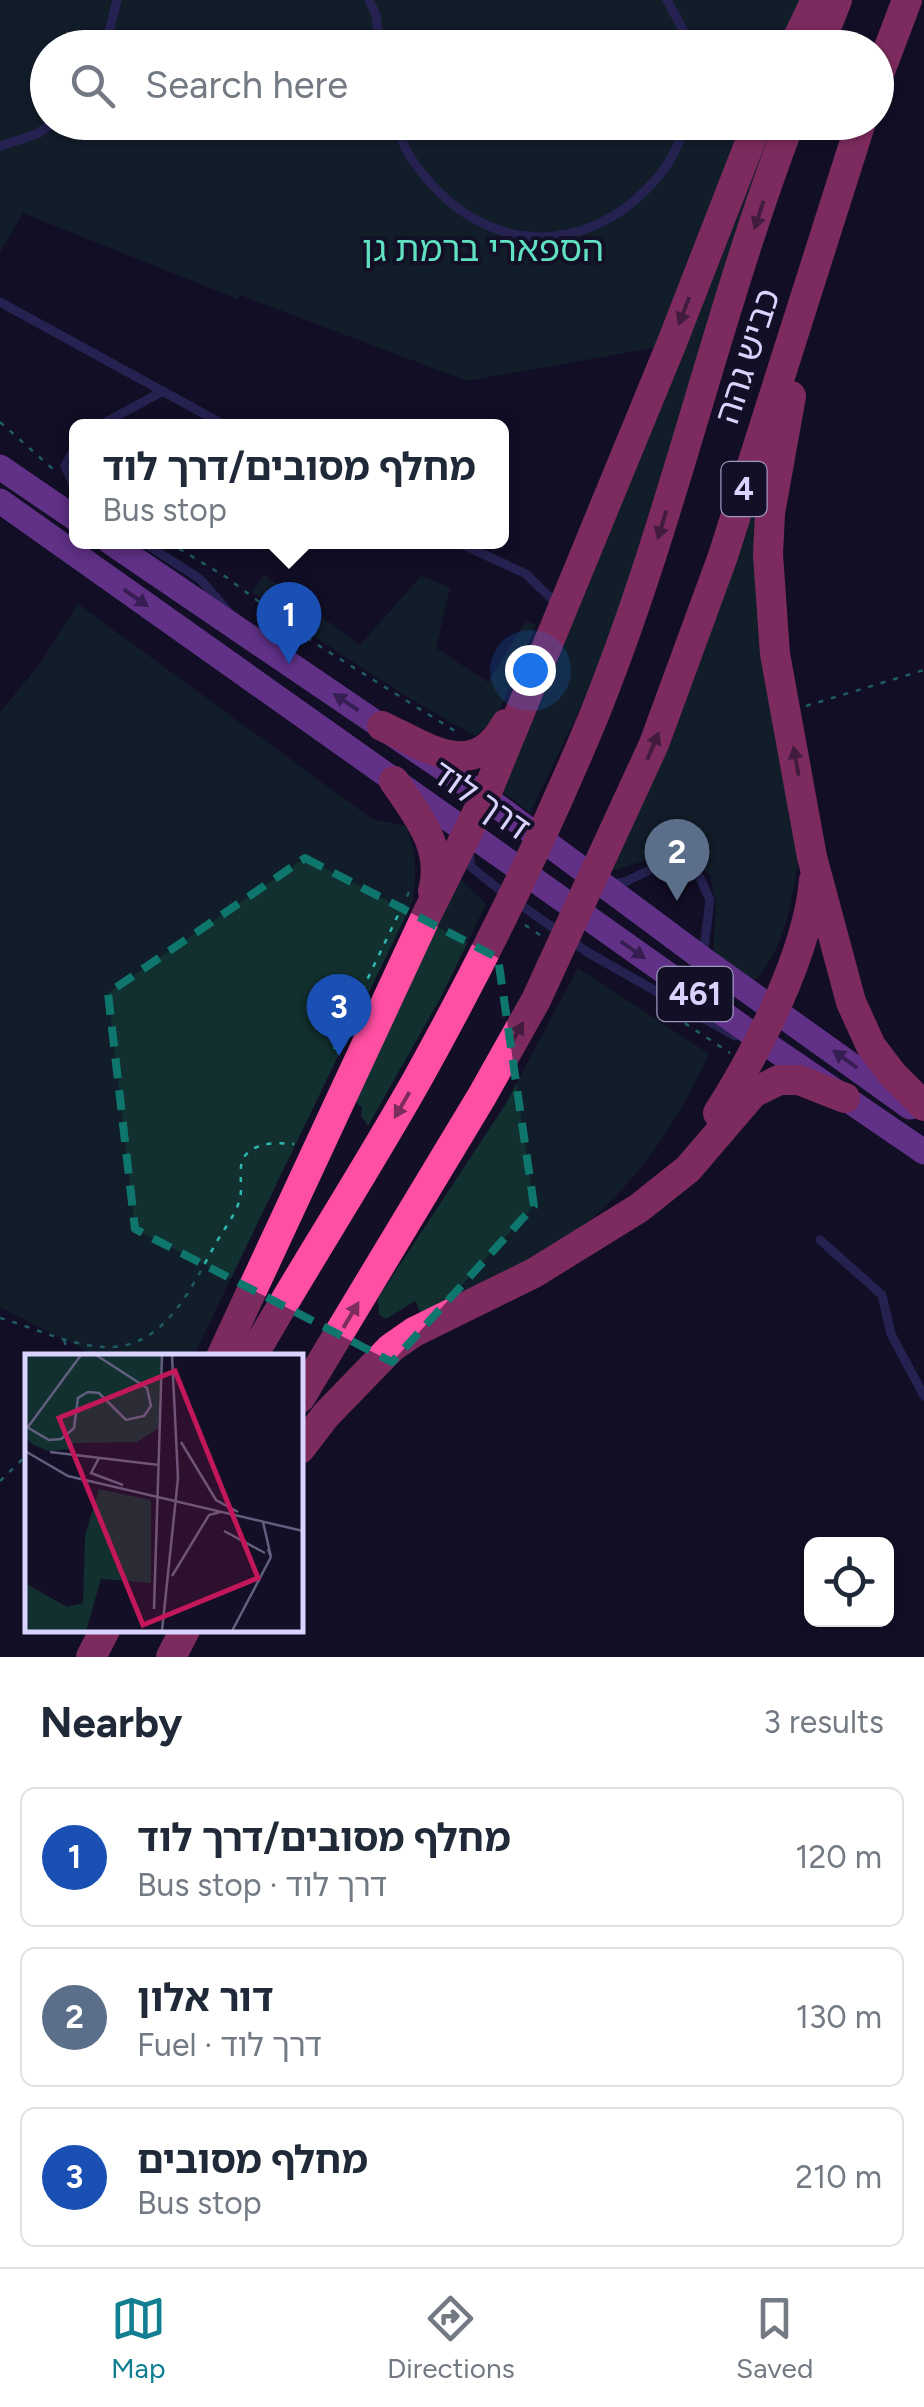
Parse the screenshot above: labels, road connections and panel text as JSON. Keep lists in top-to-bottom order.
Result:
{
  "streets": {
    "highway": ["כביש גהה", "4"],
    "main road": ["דרך לוד", "461"]
  },
  "parks": ["הספארי ברמת גן"],
  "page": {
    "search": "Search here",
    "popup": ["מחלף מסובים/דרך לוד", "Bus stop"],
    "pins": ["1", "2", "3"],
    "heading": ["Nearby", "3 results"],
    "list": [
      {
        "mark": "1",
        "name": "מחלף מסובים/דרך לוד",
        "note": "Bus stop · דרך לוד",
        "value": "120 m"
      },
      {
        "mark": "2",
        "name": "דור אלון",
        "note": "Fuel · דרך לוד",
        "value": "130 m"
      },
      {
        "mark": "3",
        "name": "מחלף מסובים",
        "note": "Bus stop",
        "value": "210 m"
      }
    ],
    "nav": ["Map", "Directions", "Saved"]
  }
}
